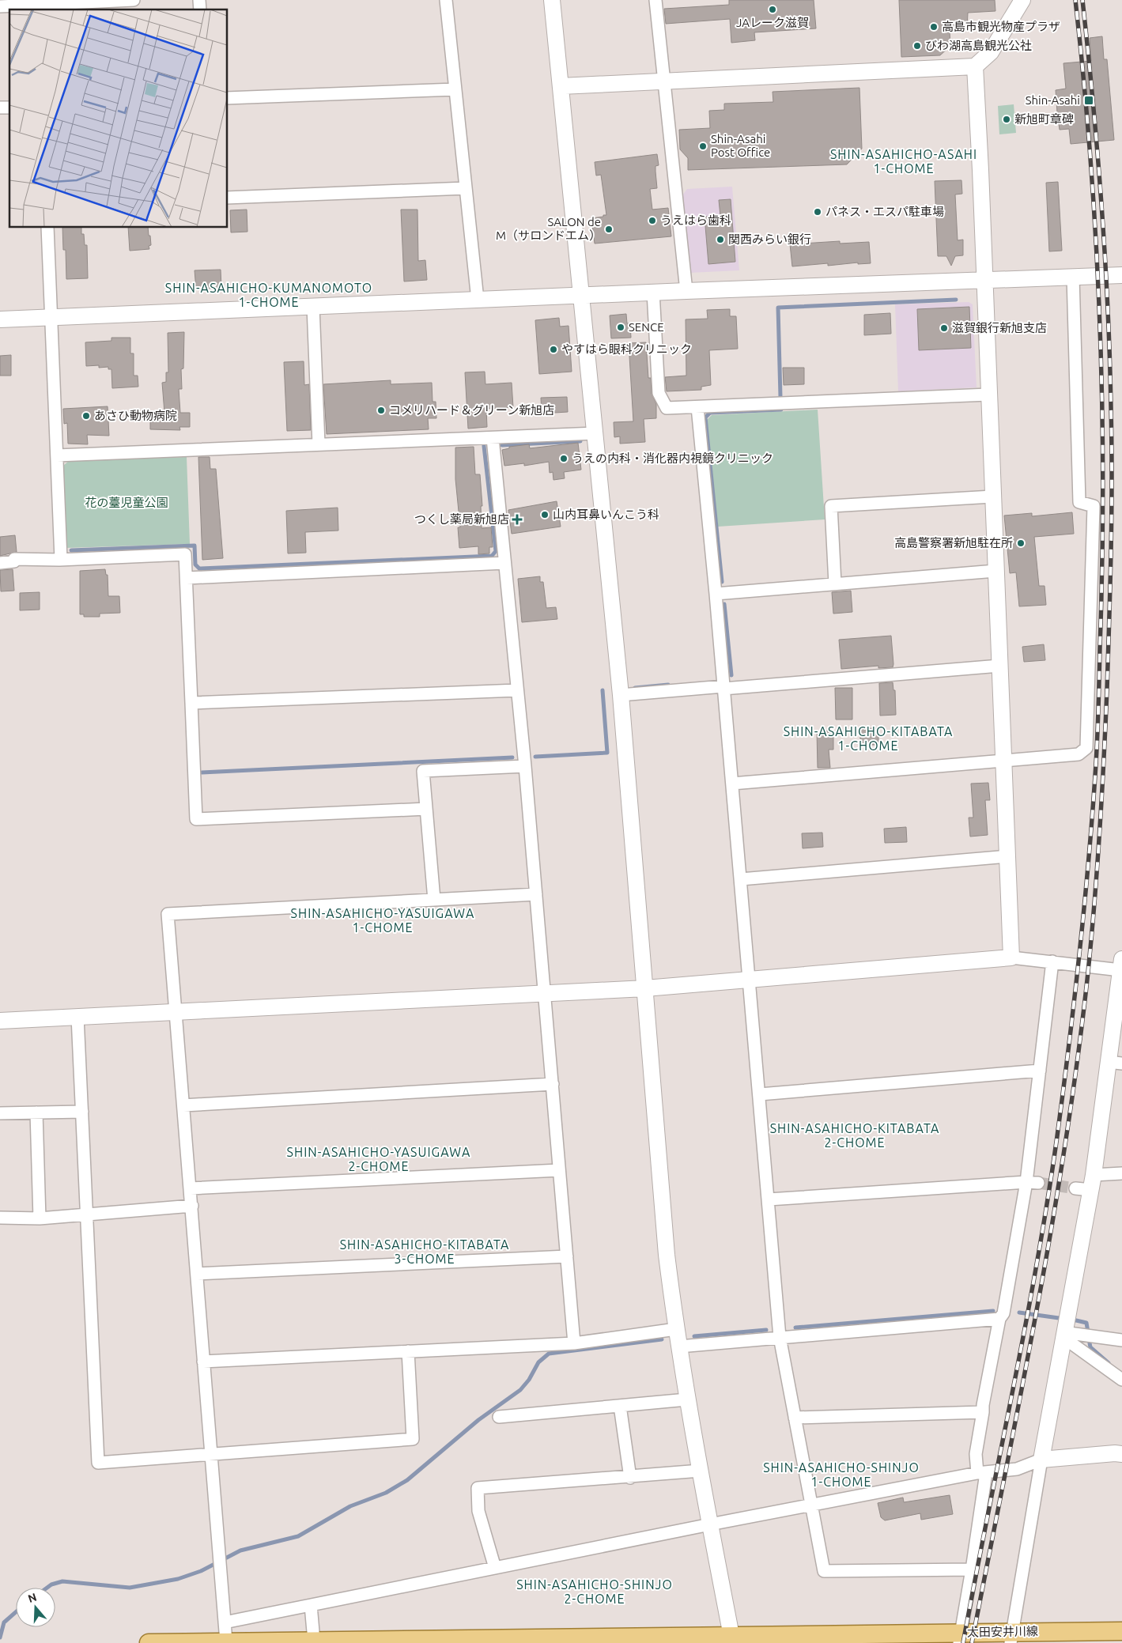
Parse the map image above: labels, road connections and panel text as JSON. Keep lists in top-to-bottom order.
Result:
{
  "streets": {
    "main road": ["太田安井川線"]
  },
  "districts": [
    "SHIN-ASAHICHO-ASAHI 1-CHOME",
    "SHIN-ASAHICHO-KUMANOMOTO 1-CHOME",
    "SHIN-ASAHICHO-KITABATA 1-CHOME",
    "SHIN-ASAHICHO-YASUIGAWA 1-CHOME",
    "SHIN-ASAHICHO-KITABATA 2-CHOME",
    "SHIN-ASAHICHO-YASUIGAWA 2-CHOME",
    "SHIN-ASAHICHO-KITABATA 3-CHOME",
    "SHIN-ASAHICHO-SHINJO 1-CHOME",
    "SHIN-ASAHICHO-SHINJO 2-CHOME"
  ],
  "parks": ["花の薹児童公園"],
  "places": {
    "other": [
      "JAレーク滋賀",
      "高島市観光物産プラザ",
      "びわ湖高島観光公社",
      "新旭町章碑",
      "Shin-Asahi Post Office",
      "パネス・エスパ駐車場",
      "うえはら歯科",
      "SALON de M（サロンドエム）",
      "関西みらい銀行",
      "SENCE",
      "滋賀銀行新旭支店",
      "やすはら眼科クリニック",
      "コメリハード＆グリーン新旭店",
      "あさひ動物病院",
      "うえの内科・消化器内視鏡クリニック",
      "山内耳鼻いんこう科",
      "高島警察署新旭駐在所"
    ],
    "transit": ["Shin-Asahi"],
    "health": ["つくし薬局新旭店"]
  },
  "north": "top"
}
